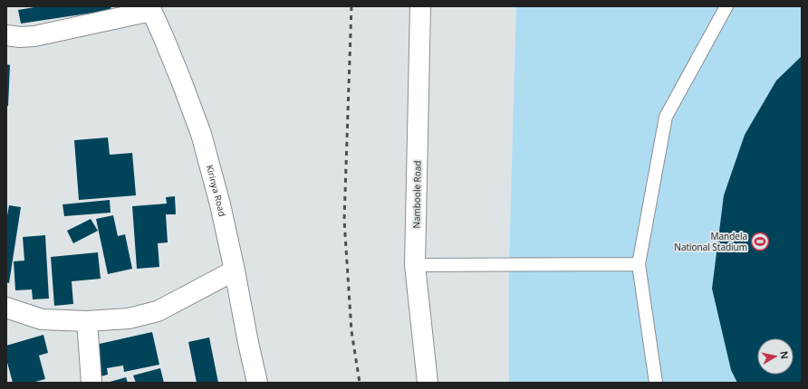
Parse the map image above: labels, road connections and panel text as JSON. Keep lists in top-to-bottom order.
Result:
{
  "streets": {
    "street": ["Kirinya Road", "Namboole Road"]
  },
  "places": {
    "sports": ["Mandela National Stadium"]
  },
  "north": "right"
}
